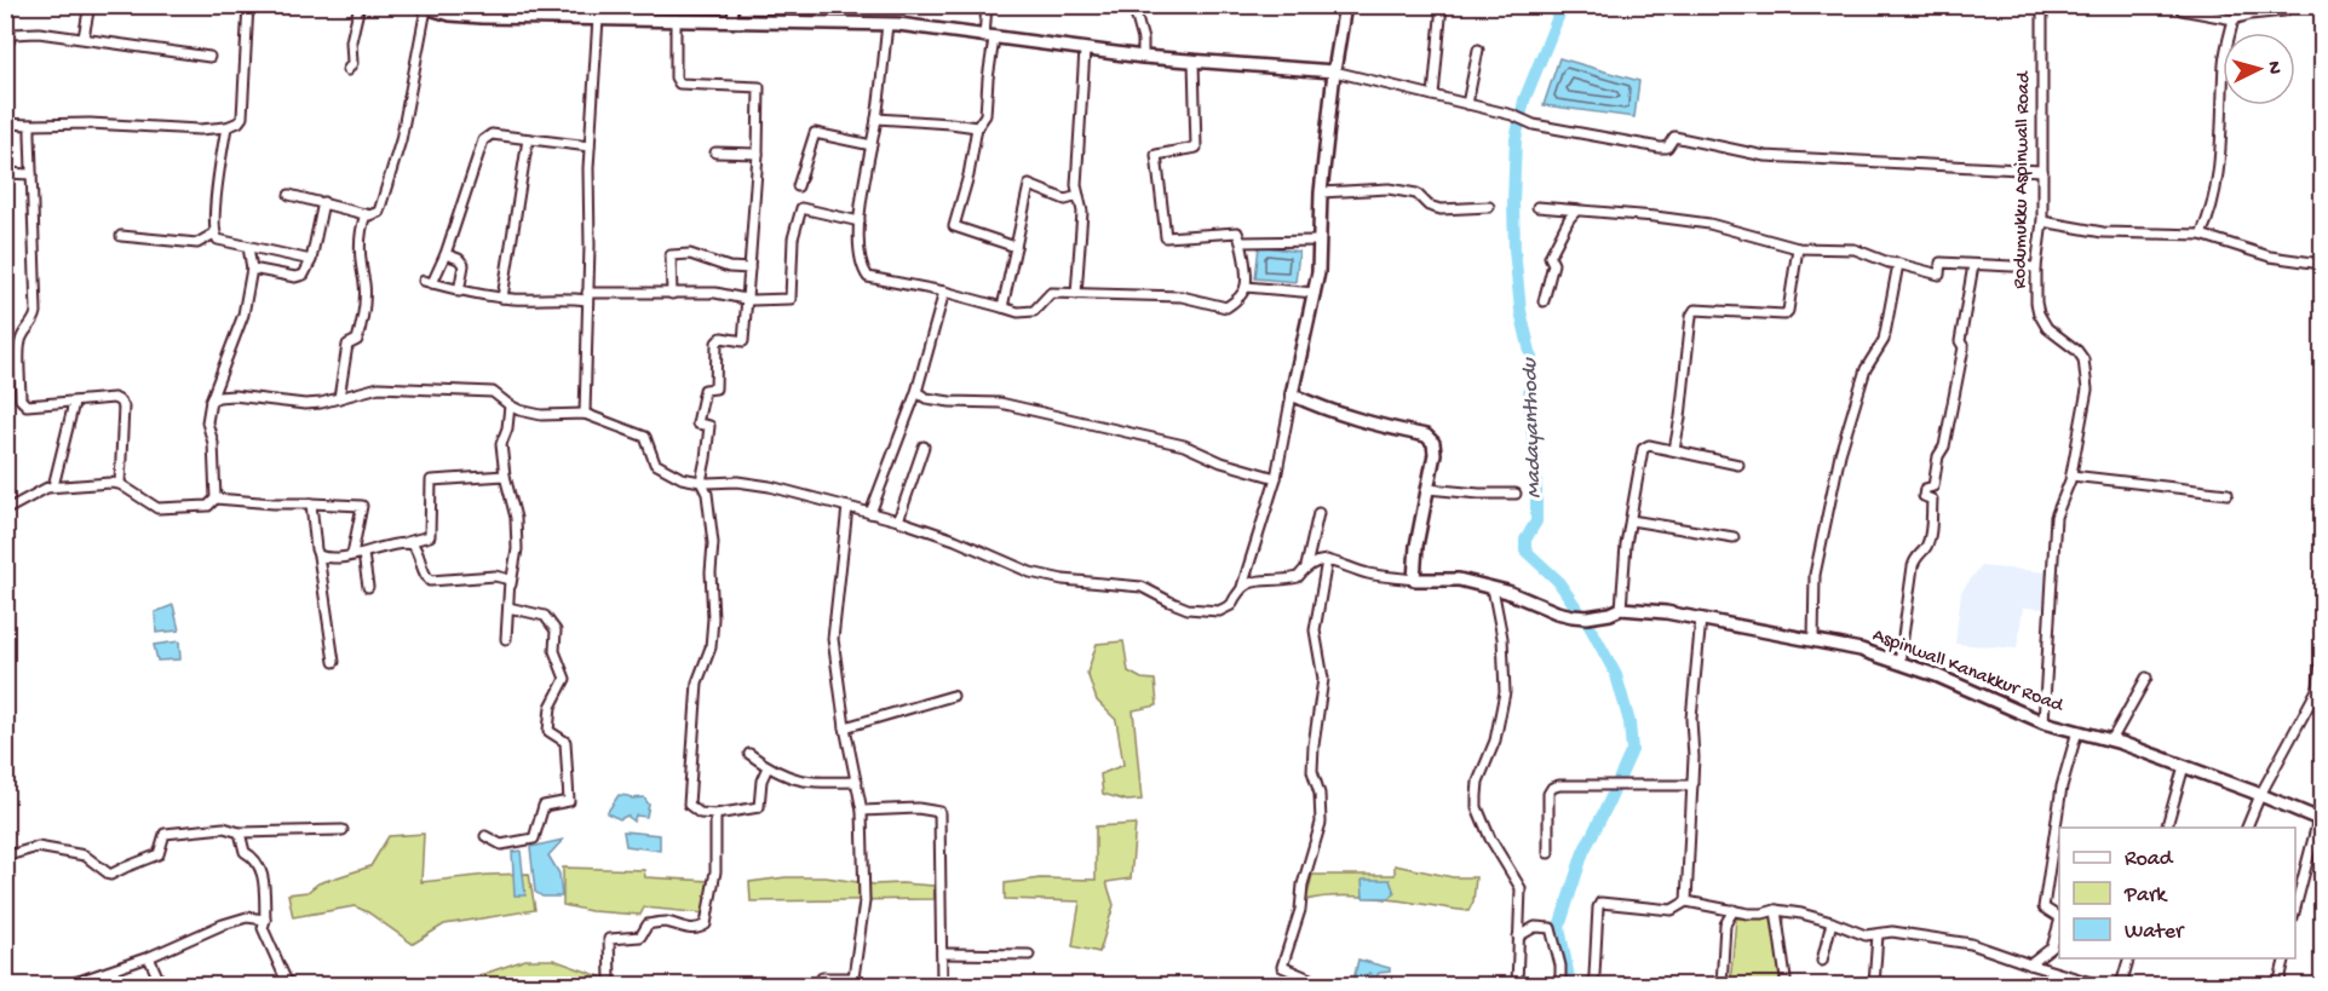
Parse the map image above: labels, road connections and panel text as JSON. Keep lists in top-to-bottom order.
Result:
{
  "streets": {
    "main road": ["Aspinwall Kanakkur Road"],
    "street": ["Rodumukku Aspinwall Road"]
  },
  "crossings": [
    ["Rodumukku Aspinwall Road", "Aspinwall Kanakkur Road"]
  ],
  "water": ["Madayanthodu"],
  "legend": ["Road", "Park", "Water"],
  "north": "right"
}
